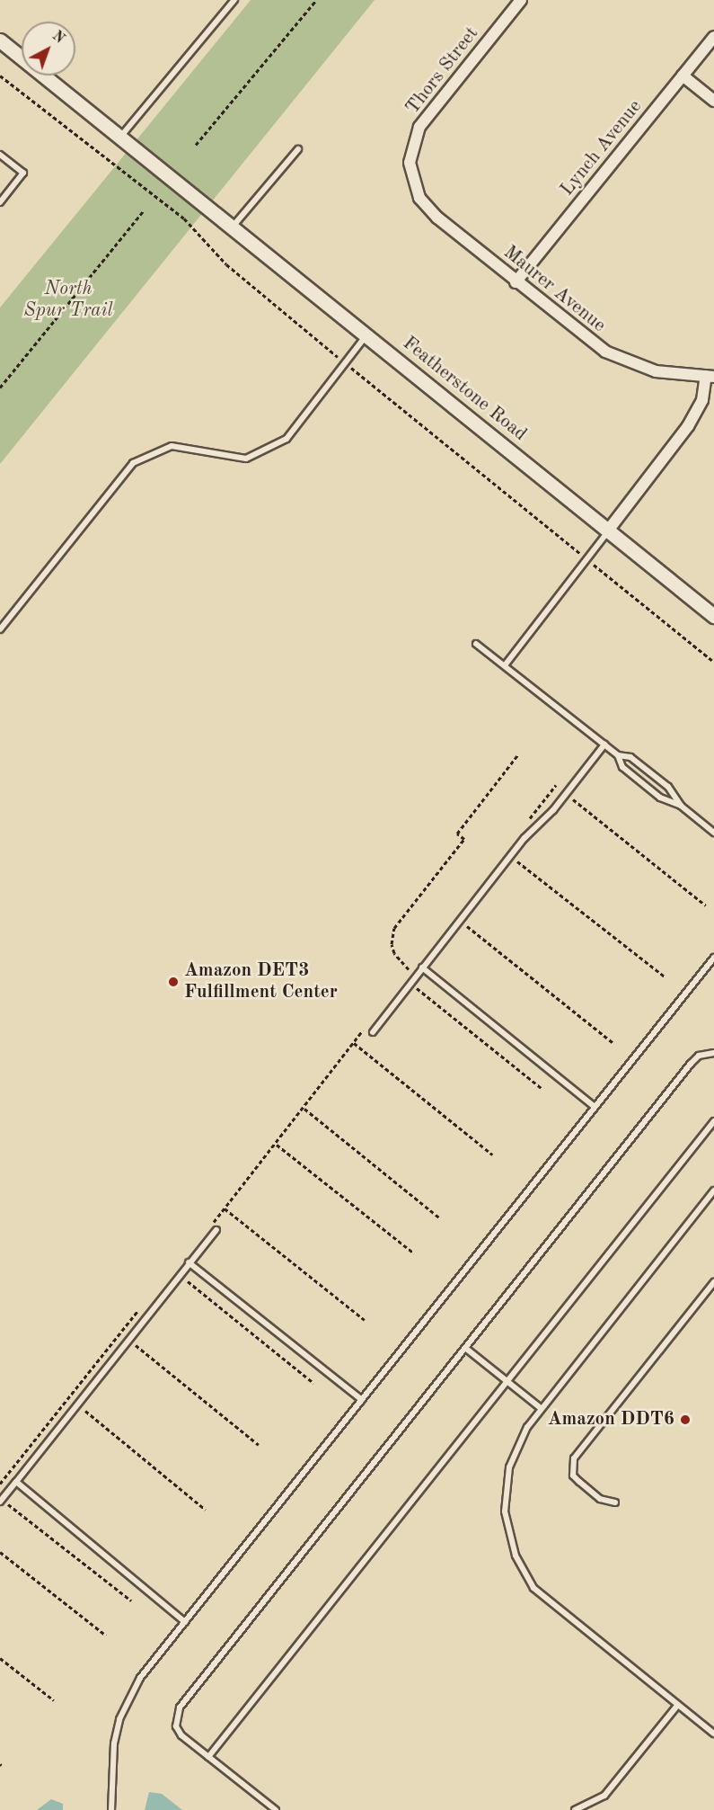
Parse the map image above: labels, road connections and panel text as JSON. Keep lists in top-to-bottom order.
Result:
{
  "streets": {
    "street": [
      "Thors Street",
      "Lynch Avenue",
      "Maurer Avenue",
      "Featherstone Road"
    ]
  },
  "crossings": [
    ["Thors Street", "Maurer Avenue"],
    ["Lynch Avenue", "Maurer Avenue"]
  ],
  "parks": ["North Spur Trail"],
  "places": ["Amazon DET3 Fulfillment Center", "Amazon DDT6"],
  "north": "top right"
}
